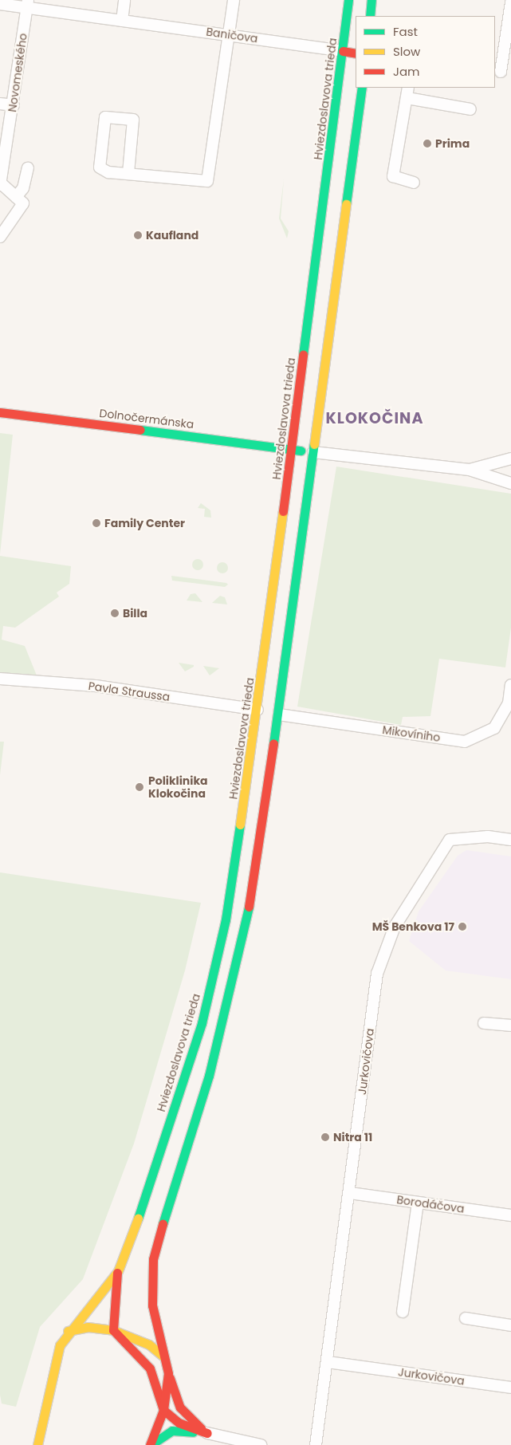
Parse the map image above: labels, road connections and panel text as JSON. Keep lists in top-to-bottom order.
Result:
{
  "streets": {
    "street": [
      "Baničova",
      "Novomeského",
      "Hviezdoslavova trieda",
      "Dolnočermánska",
      "Pavla Straussa",
      "Mikovíniho",
      "Jurkovičova",
      "Borodáčova"
    ]
  },
  "crossings": [
    ["Baničova", "Novomeského"],
    ["Baničova", "Hviezdoslavova trieda"],
    ["Hviezdoslavova trieda", "Dolnočermánska"],
    ["Hviezdoslavova trieda", "Pavla Straussa"],
    ["Jurkovičova", "Borodáčova"]
  ],
  "districts": ["KLOKOČINA"],
  "places": [
    "Prima",
    "Kaufland",
    "Family Center",
    "Billa",
    "Poliklinika Klokočina",
    "MŠ Benkova 17",
    "Nitra 11"
  ],
  "legend": ["Fast", "Slow", "Jam"]
}
